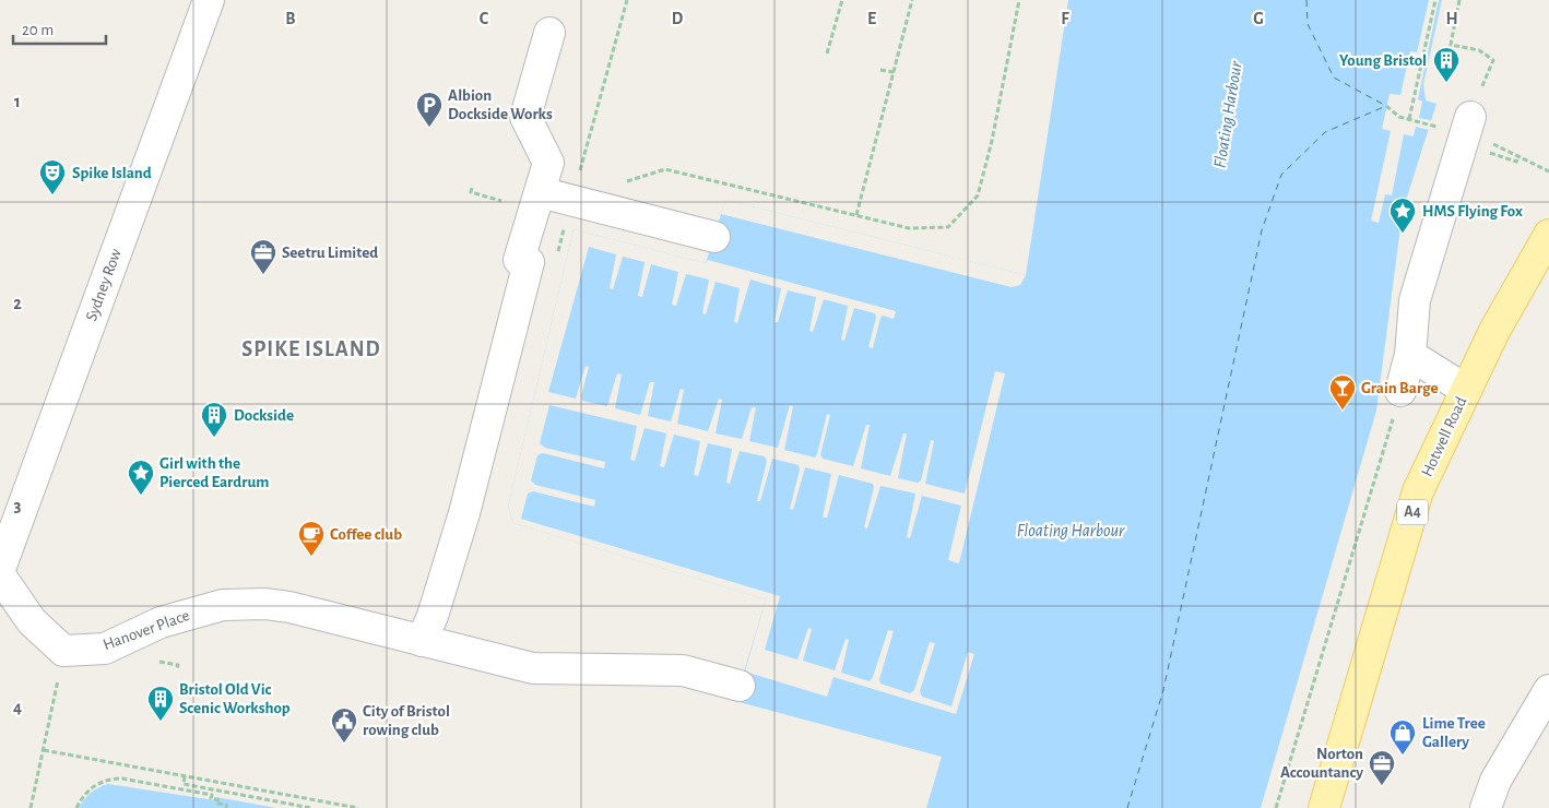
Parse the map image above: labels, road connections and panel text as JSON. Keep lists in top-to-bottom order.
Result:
{
  "streets": {
    "main road": ["Hotwell Road", "A4"],
    "street": ["Sydney Row", "Hanover Place"]
  },
  "districts": ["SPIKE ISLAND"],
  "water": ["Floating Harbour"],
  "places": {
    "building": ["Young Bristol", "Dockside", "Bristol Old Vic Scenic Workshop"],
    "parking": ["Albion Dockside Works"],
    "theatre": ["Spike Island"],
    "place": ["HMS Flying Fox", "Girl with the Pierced Eardrum"],
    "office": ["Seetru Limited", "Norton Accountancy"],
    "bar": ["Grain Barge"],
    "cafe": ["Coffee club"],
    "public building": ["City of Bristol rowing club"],
    "shop": ["Lime Tree Gallery"]
  },
  "scale_bar": "20 m",
  "grid": {
    "columns": [
      "B",
      "C",
      "D",
      "E",
      "F",
      "G",
      "H"
    ],
    "rows": [
      "1",
      "2",
      "3",
      "4"
    ]
  }
}
